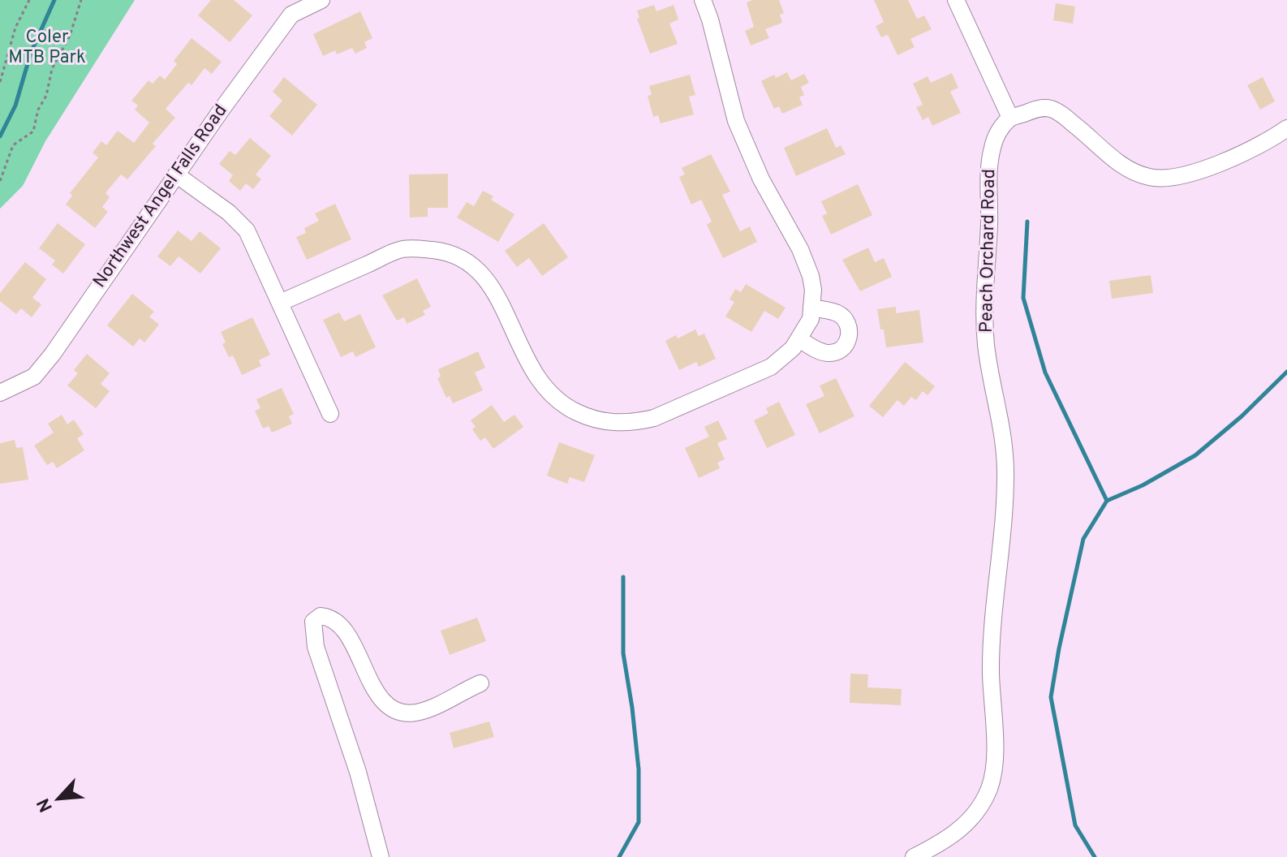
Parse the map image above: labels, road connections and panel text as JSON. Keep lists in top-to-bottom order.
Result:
{
  "streets": {
    "street": ["Northwest Angel Falls Road", "Peach Orchard Road"]
  },
  "parks": ["Coler MTB Park"],
  "north": "bottom left"
}
